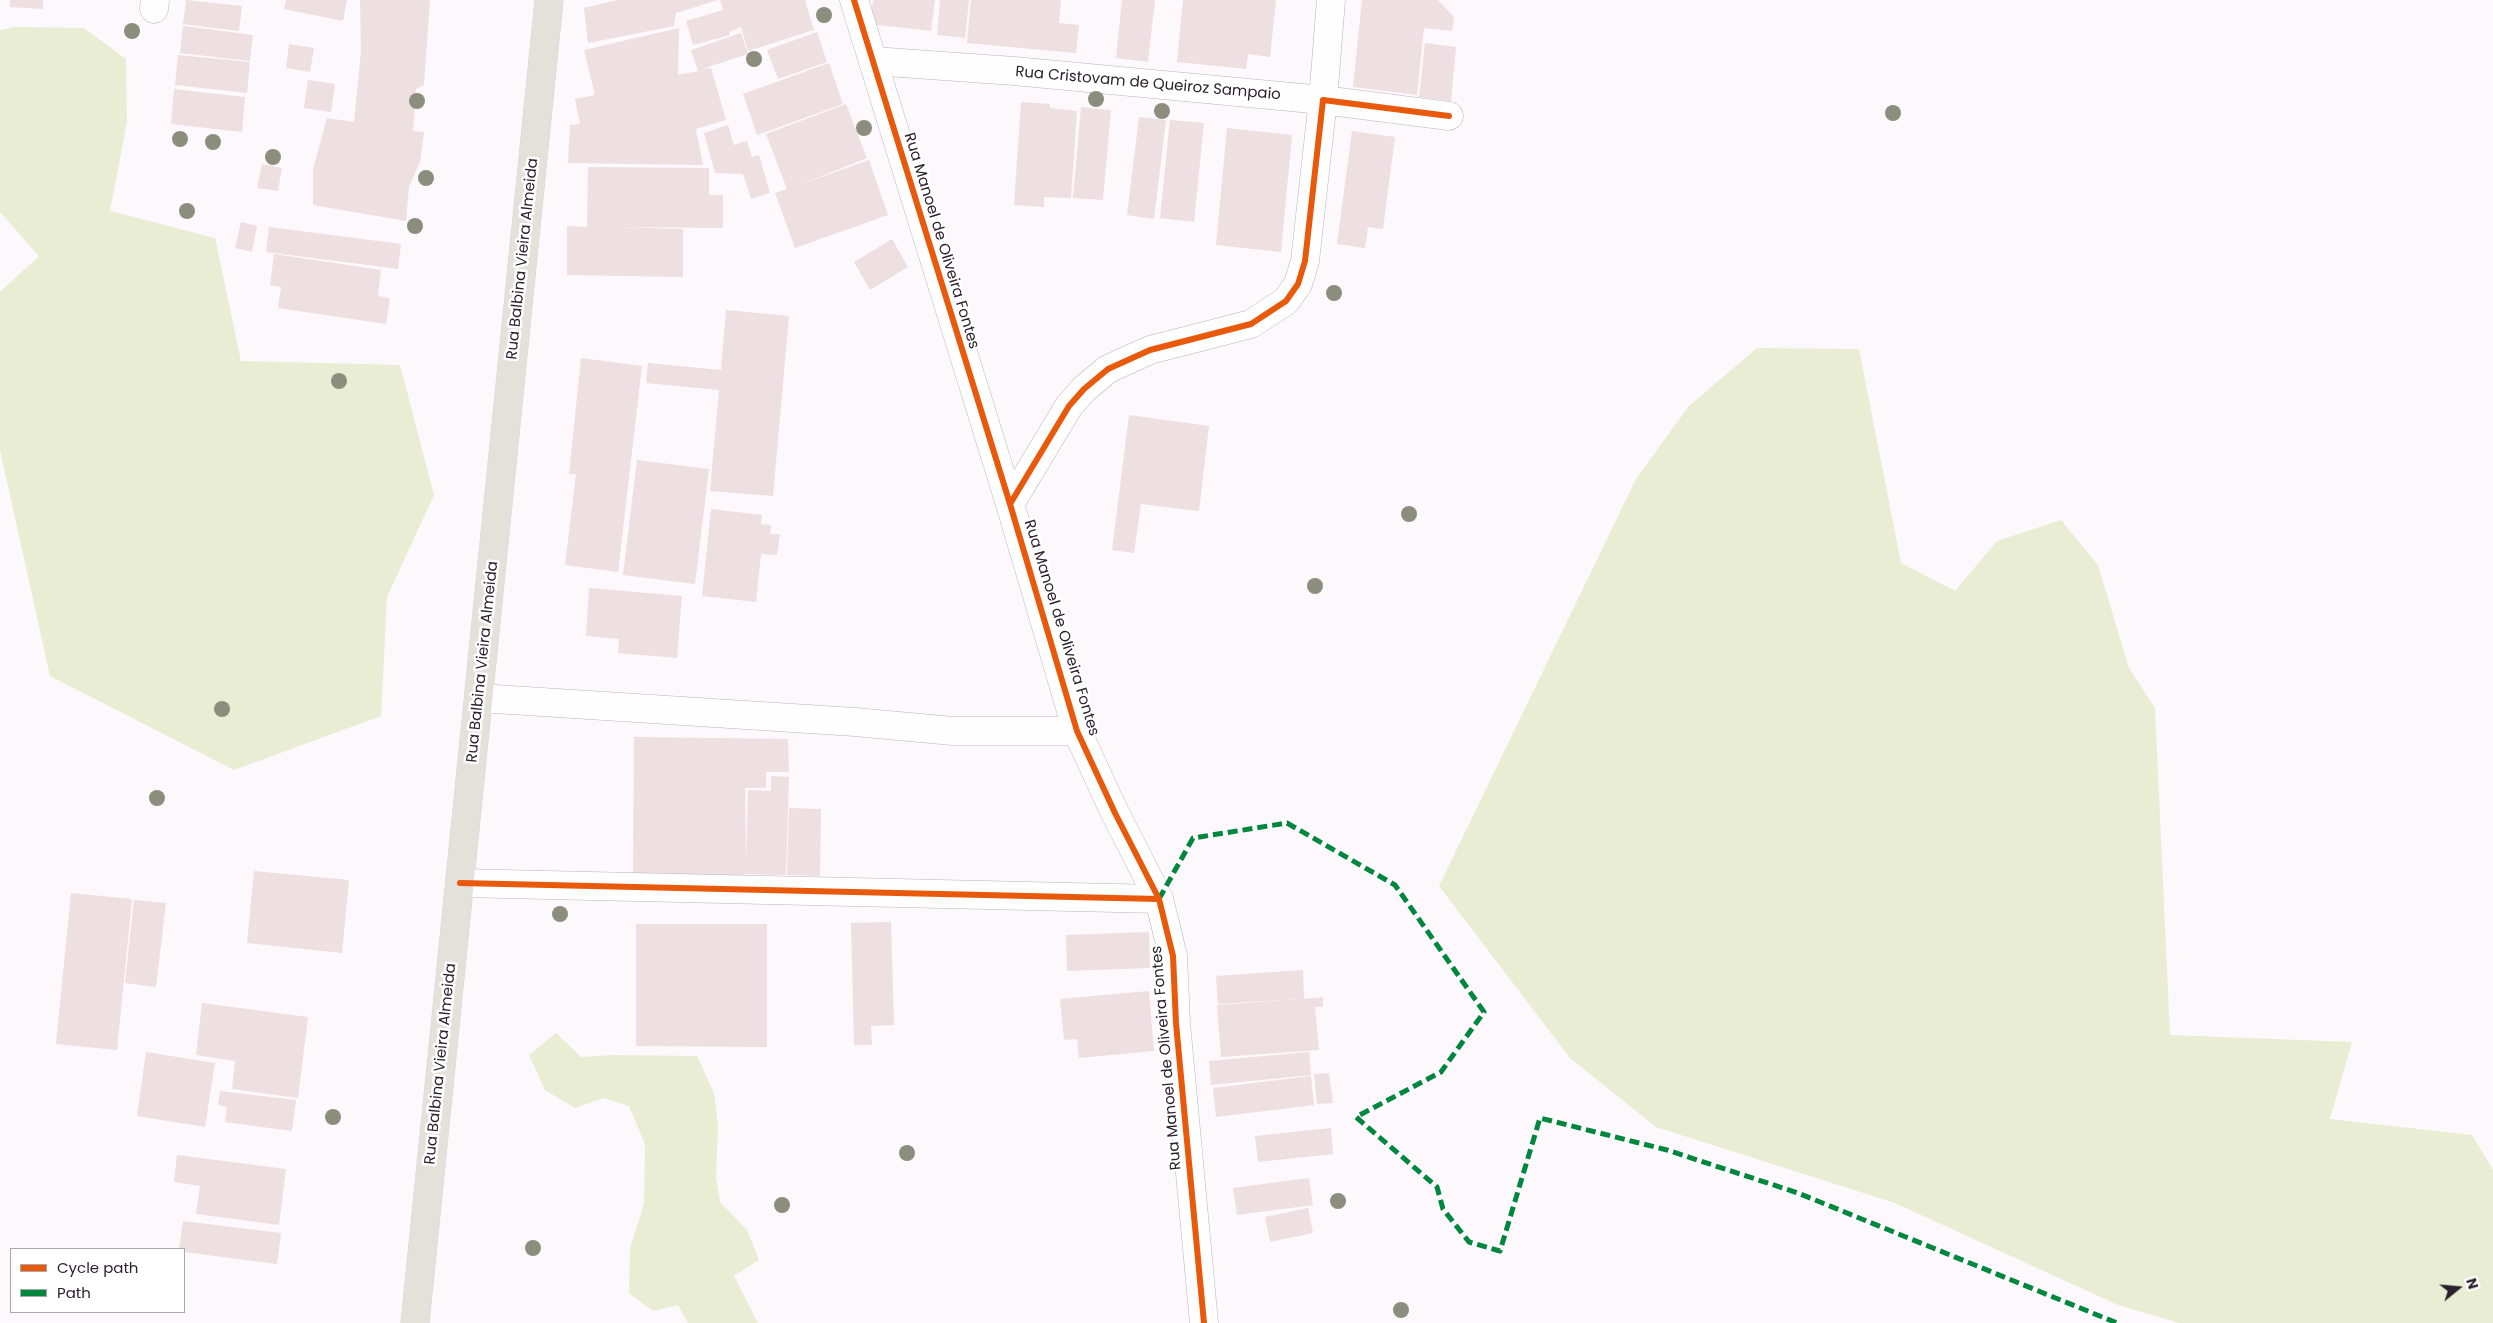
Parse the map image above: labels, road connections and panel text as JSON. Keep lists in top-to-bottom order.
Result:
{
  "streets": {
    "main road": ["Rua Balbina Vieira Almeida"],
    "street": ["Rua Cristovam de Queiroz Sampaio", "Rua Manoel de Oliveira Fontes"]
  },
  "crossings": [
    ["Rua Cristovam de Queiroz Sampaio", "Rua Manoel de Oliveira Fontes"]
  ],
  "legend": ["Cycle path", "Path"],
  "north": "right"
}
